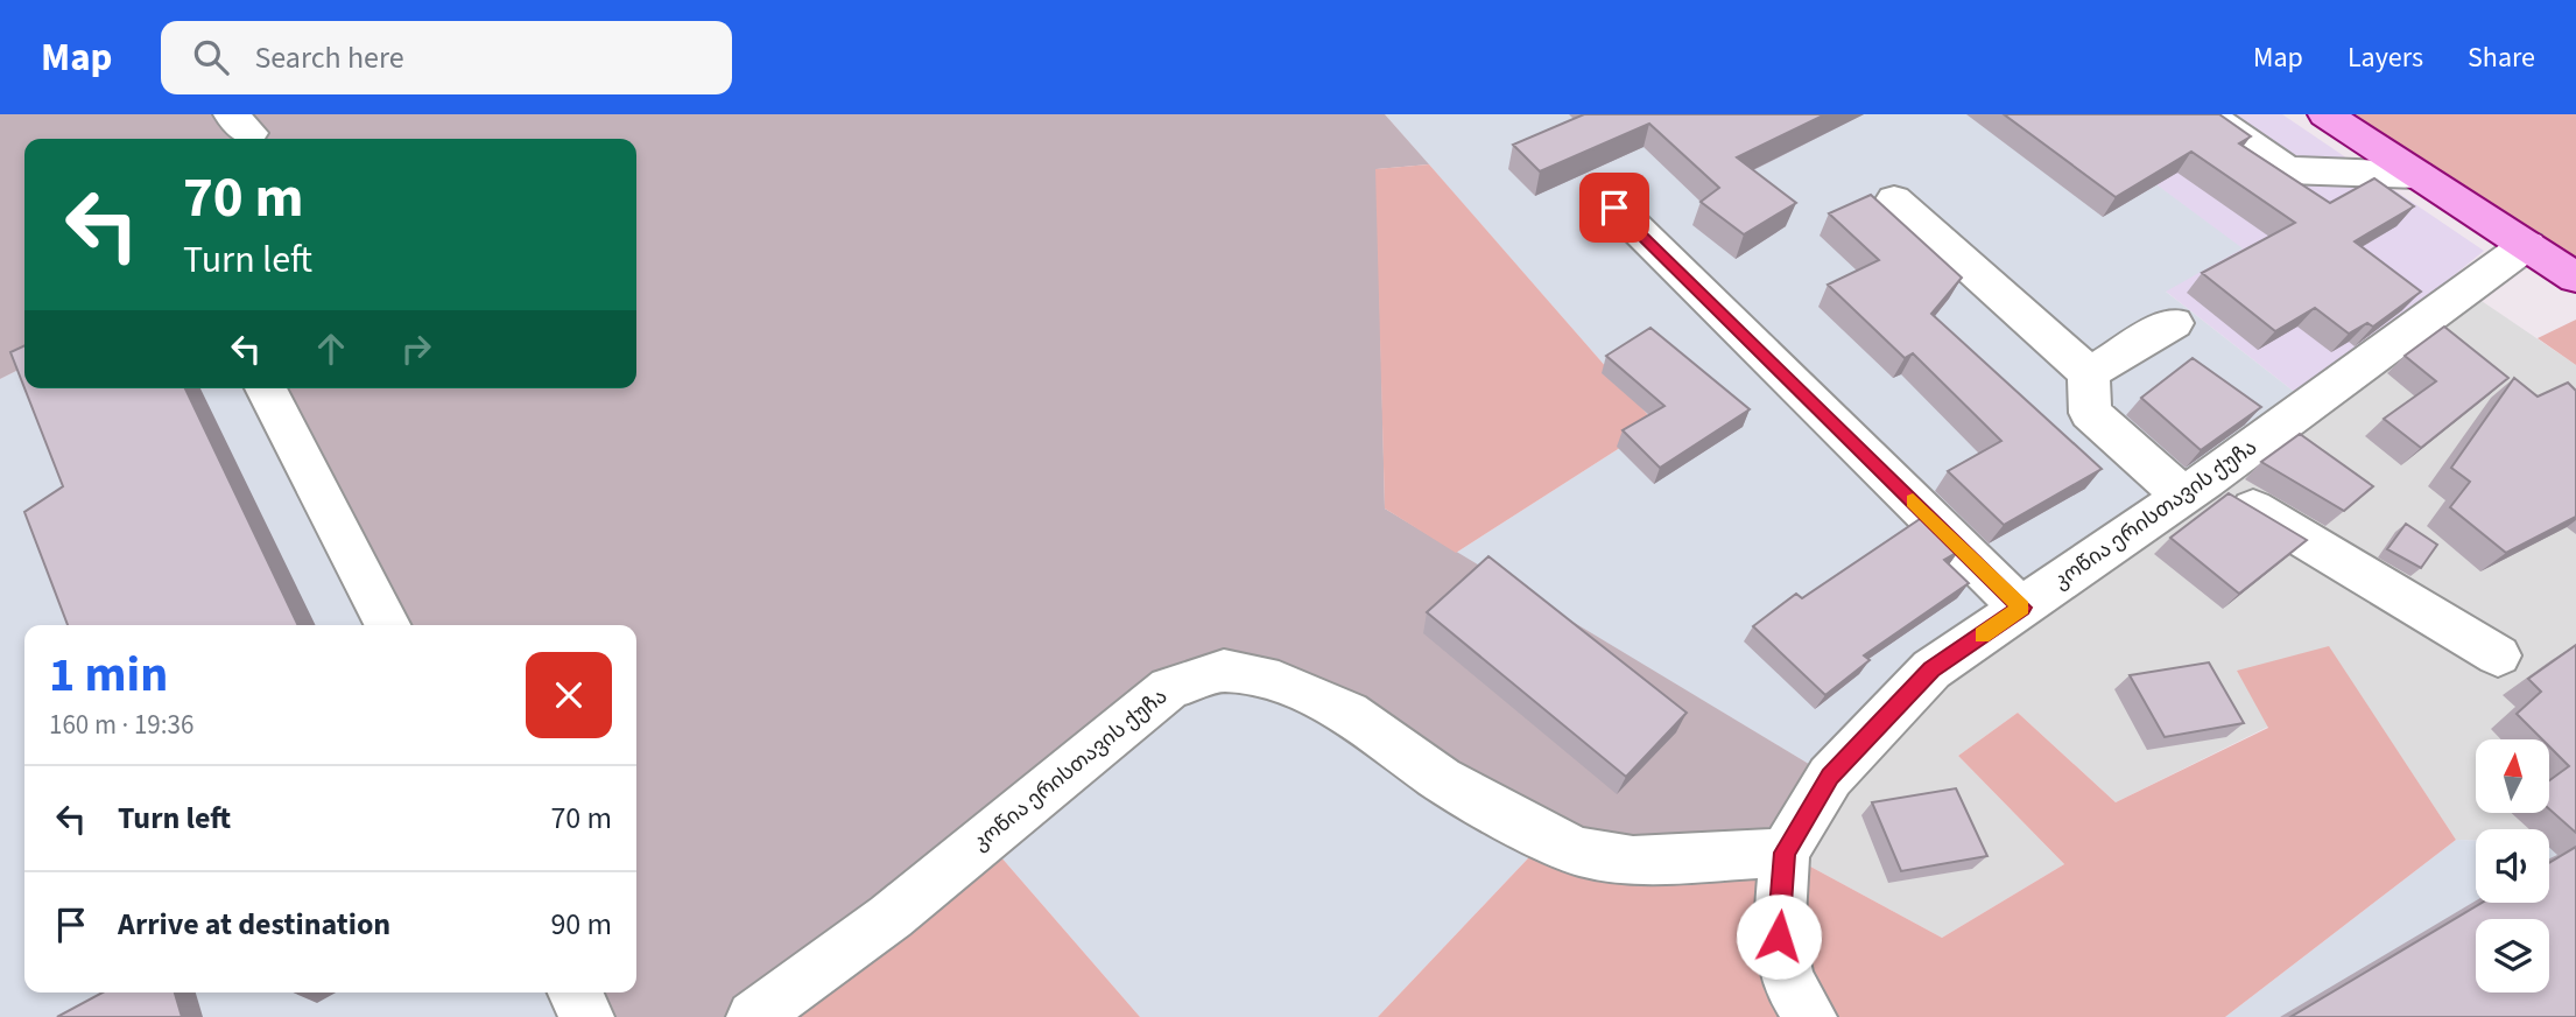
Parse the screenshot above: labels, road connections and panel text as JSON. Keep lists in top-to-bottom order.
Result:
{
  "streets": {
    "street": ["კოწია ერისთავის ქუჩა"]
  },
  "north": "top",
  "page": {
    "header": "Map",
    "search": "Search here",
    "nav": ["Map", "Layers", "Share"],
    "turn": ["70 m", "Turn left"],
    "heading": ["1 min", "160 m · 19:36"],
    "list": [
      {
        "name": "Turn left",
        "value": "70 m"
      },
      {
        "name": "Arrive at destination",
        "value": "90 m"
      }
    ]
  }
}
